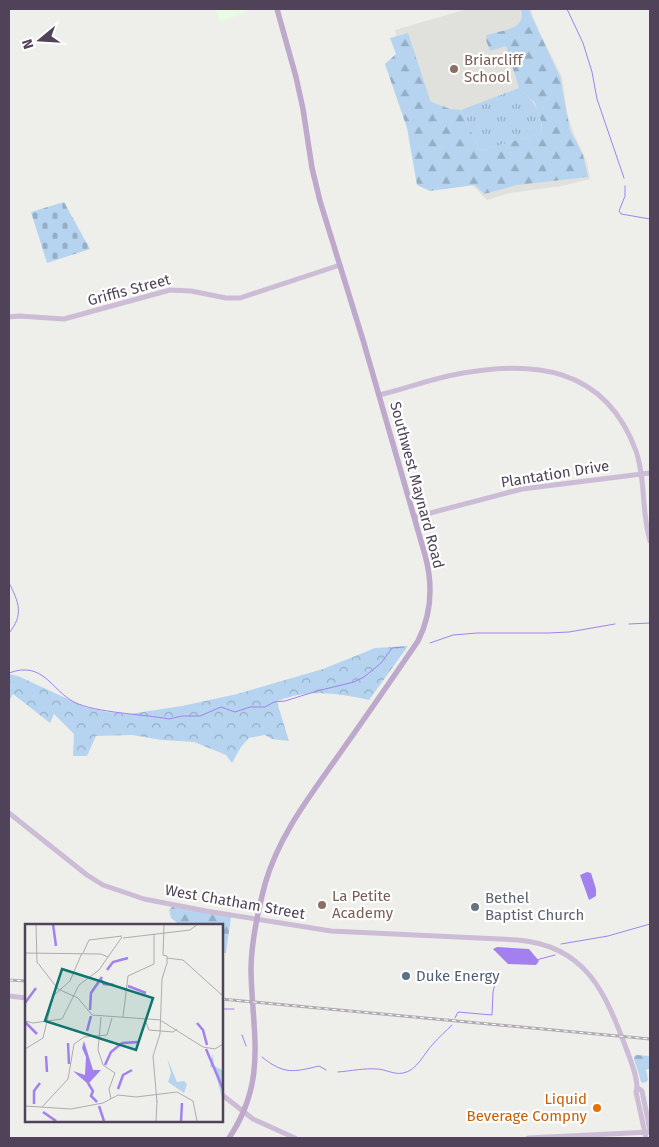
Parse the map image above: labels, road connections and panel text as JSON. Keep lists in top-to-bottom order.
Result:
{
  "streets": {
    "main road": ["Southwest Maynard Road"],
    "street": ["Griffis Street", "Plantation Drive", "West Chatham Street"]
  },
  "crossings": [
    ["Griffis Street", "Southwest Maynard Road"],
    ["Plantation Drive", "Southwest Maynard Road"],
    ["Southwest Maynard Road", "West Chatham Street"]
  ],
  "places": [
    "Briarcliff School",
    "La Petite Academy",
    "Bethel Baptist Church",
    "Duke Energy",
    "Liquid Beverage Compny"
  ],
  "north": "left"
}
